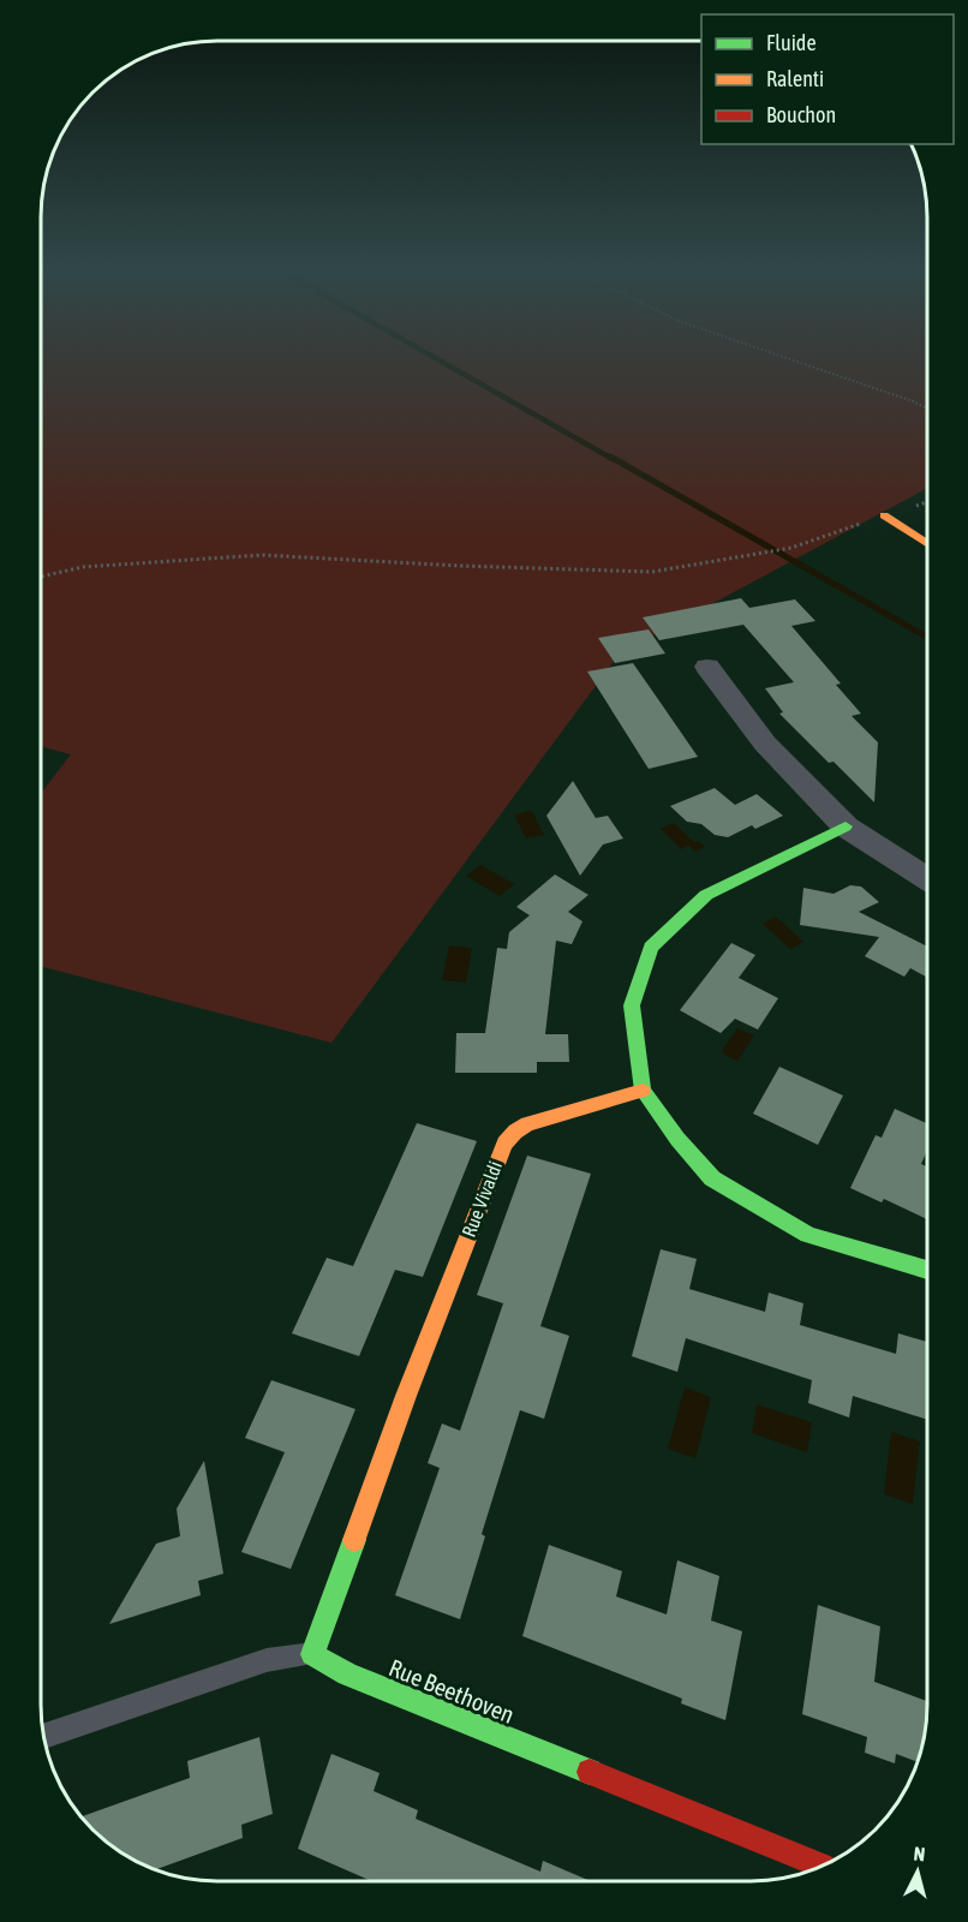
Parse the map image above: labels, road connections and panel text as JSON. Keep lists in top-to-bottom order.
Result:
{
  "streets": {
    "street": ["Rue Vivaldi", "Rue Beethoven"]
  },
  "crossings": [
    ["Rue Vivaldi", "Rue Beethoven"]
  ],
  "legend": ["Fluide", "Ralenti", "Bouchon"],
  "north": "top"
}
